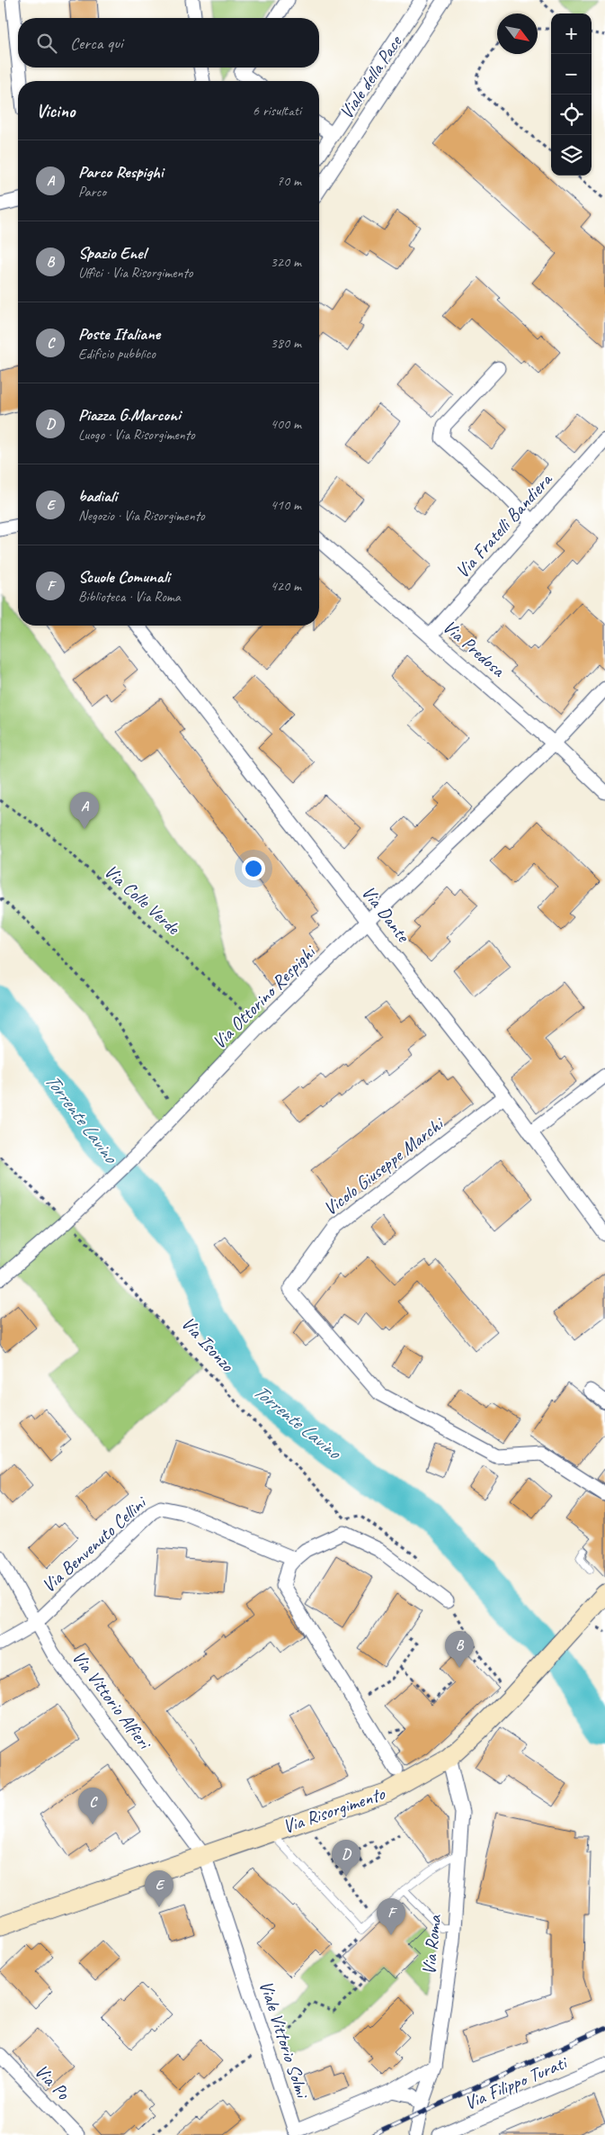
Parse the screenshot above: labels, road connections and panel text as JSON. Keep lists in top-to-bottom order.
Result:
{
  "streets": {
    "main road": ["Via Risorgimento"],
    "street": [
      "Viale della Pace",
      "Via Fratelli Bandiera",
      "Via Predosa",
      "Via Dante",
      "Via Ottorino Respighi",
      "Vicolo Giuseppe Marchi",
      "Via Benvenuto Cellini",
      "Via Vittorio Alfieri",
      "Via Roma",
      "Viale Vittorio Solmi",
      "Via Po",
      "Via Filippo Turati"
    ],
    "path": ["Via Colle Verde", "Via Isonzo"]
  },
  "crossings": [
    ["Via Fratelli Bandiera", "Via Predosa"],
    ["Via Predosa", "Via Ottorino Respighi"],
    ["Via Colle Verde", "Via Ottorino Respighi"],
    ["Via Dante", "Via Ottorino Respighi"],
    ["Via Dante", "Vicolo Giuseppe Marchi"],
    ["Via Ottorino Respighi", "Via Isonzo"],
    ["Via Benvenuto Cellini", "Via Vittorio Alfieri"],
    ["Via Benvenuto Cellini", "Via Risorgimento"],
    ["Via Vittorio Alfieri", "Via Risorgimento"],
    ["Via Vittorio Alfieri", "Viale Vittorio Solmi"],
    ["Via Risorgimento", "Via Roma"],
    ["Via Risorgimento", "Viale Vittorio Solmi"],
    ["Via Roma", "Viale Vittorio Solmi"]
  ],
  "water": ["Torrente Lavino"],
  "north": "bottom right",
  "page": {
    "map_buttons": ["+", "−"],
    "search": "Cerca qui",
    "heading": ["Vicino", "6 risultati"],
    "list": [
      {
        "mark": "A",
        "name": "Parco Respighi",
        "note": "Parco",
        "value": "70 m"
      },
      {
        "mark": "B",
        "name": "Spazio Enel",
        "note": "Uffici · Via Risorgimento",
        "value": "320 m"
      },
      {
        "mark": "C",
        "name": "Poste Italiane",
        "note": "Edificio pubblico",
        "value": "380 m"
      },
      {
        "mark": "D",
        "name": "Piazza G.Marconi",
        "note": "Luogo · Via Risorgimento",
        "value": "400 m"
      },
      {
        "mark": "E",
        "name": "badiali",
        "note": "Negozio · Via Risorgimento",
        "value": "410 m"
      },
      {
        "mark": "F",
        "name": "Scuole Comunali",
        "note": "Biblioteca · Via Roma",
        "value": "420 m"
      }
    ],
    "pins": [
      "A",
      "B",
      "C",
      "D",
      "E",
      "F"
    ]
  }
}
